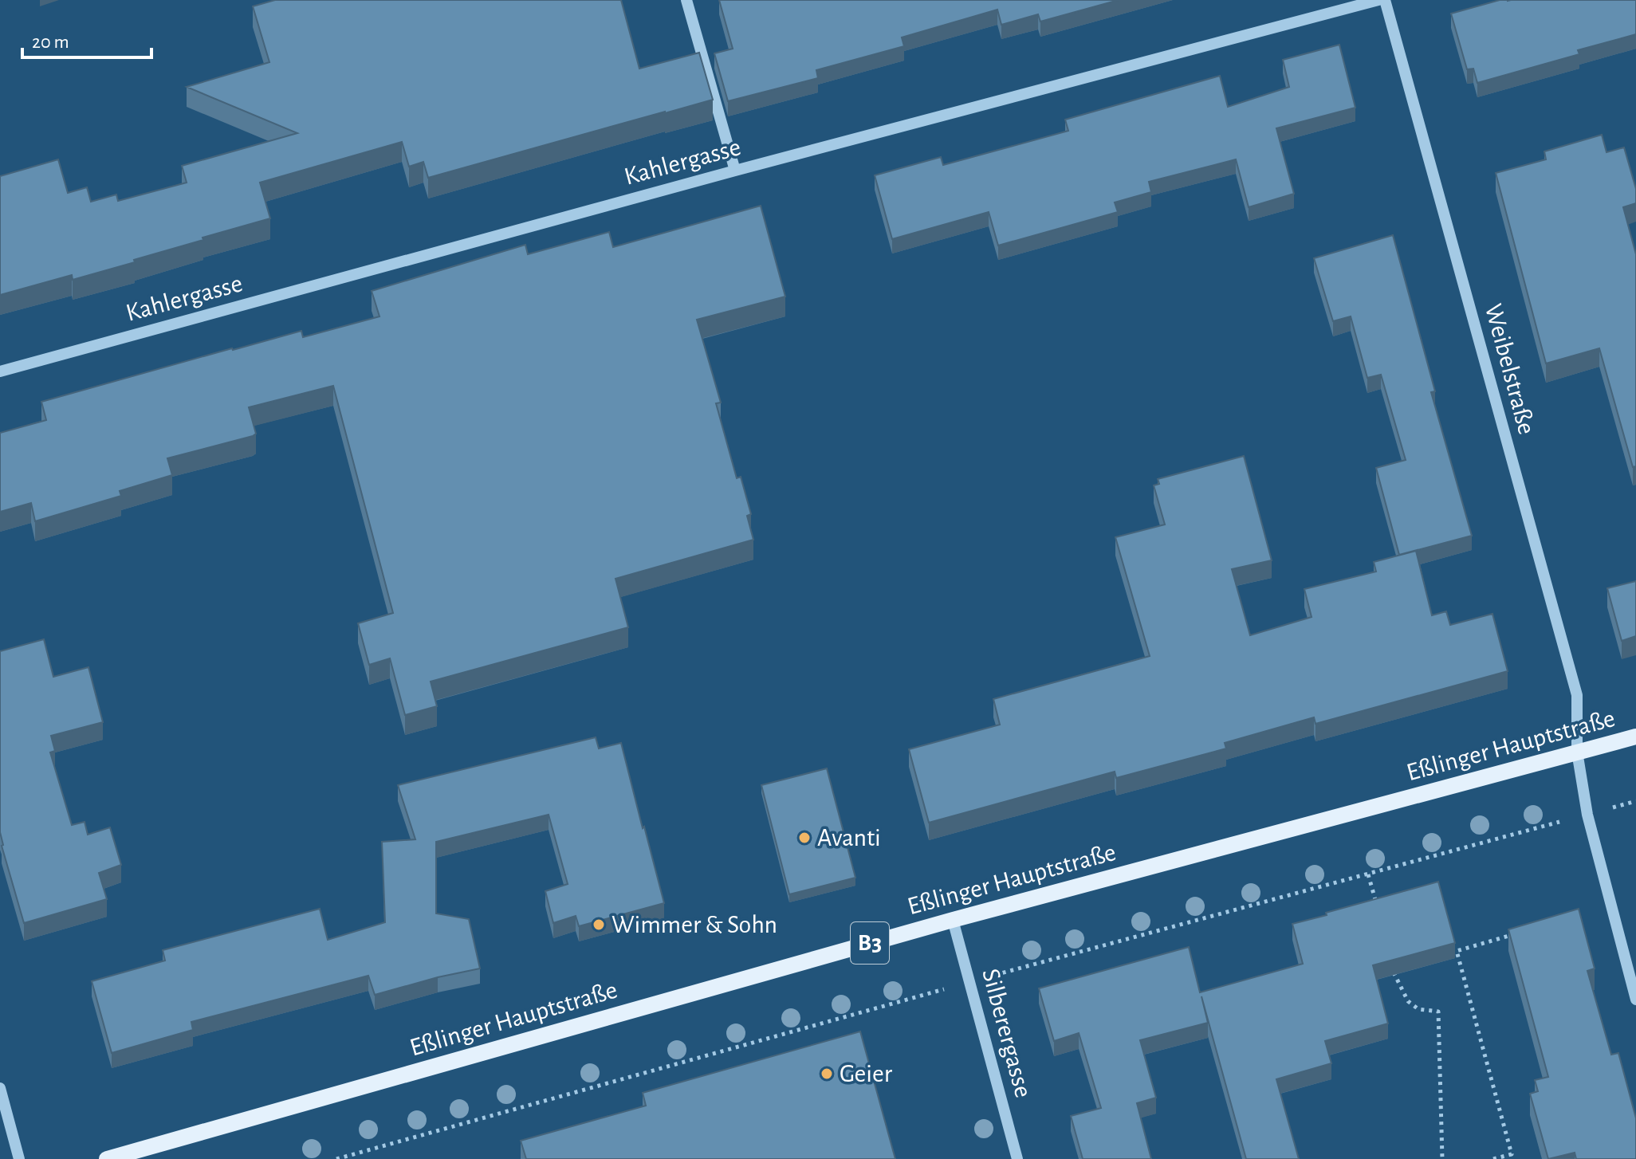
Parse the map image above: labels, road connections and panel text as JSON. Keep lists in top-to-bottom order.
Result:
{
  "streets": {
    "main road": ["Eßlinger Hauptstraße", "B3"],
    "street": ["Kahlergasse", "Weibelstraße", "Silberergasse"]
  },
  "crossings": [
    ["Weibelstraße", "Eßlinger Hauptstraße"],
    ["Eßlinger Hauptstraße", "Silberergasse"]
  ],
  "places": ["Avanti", "Wimmer & Sohn", "Geier"],
  "scale_bar": "20 m"
}
